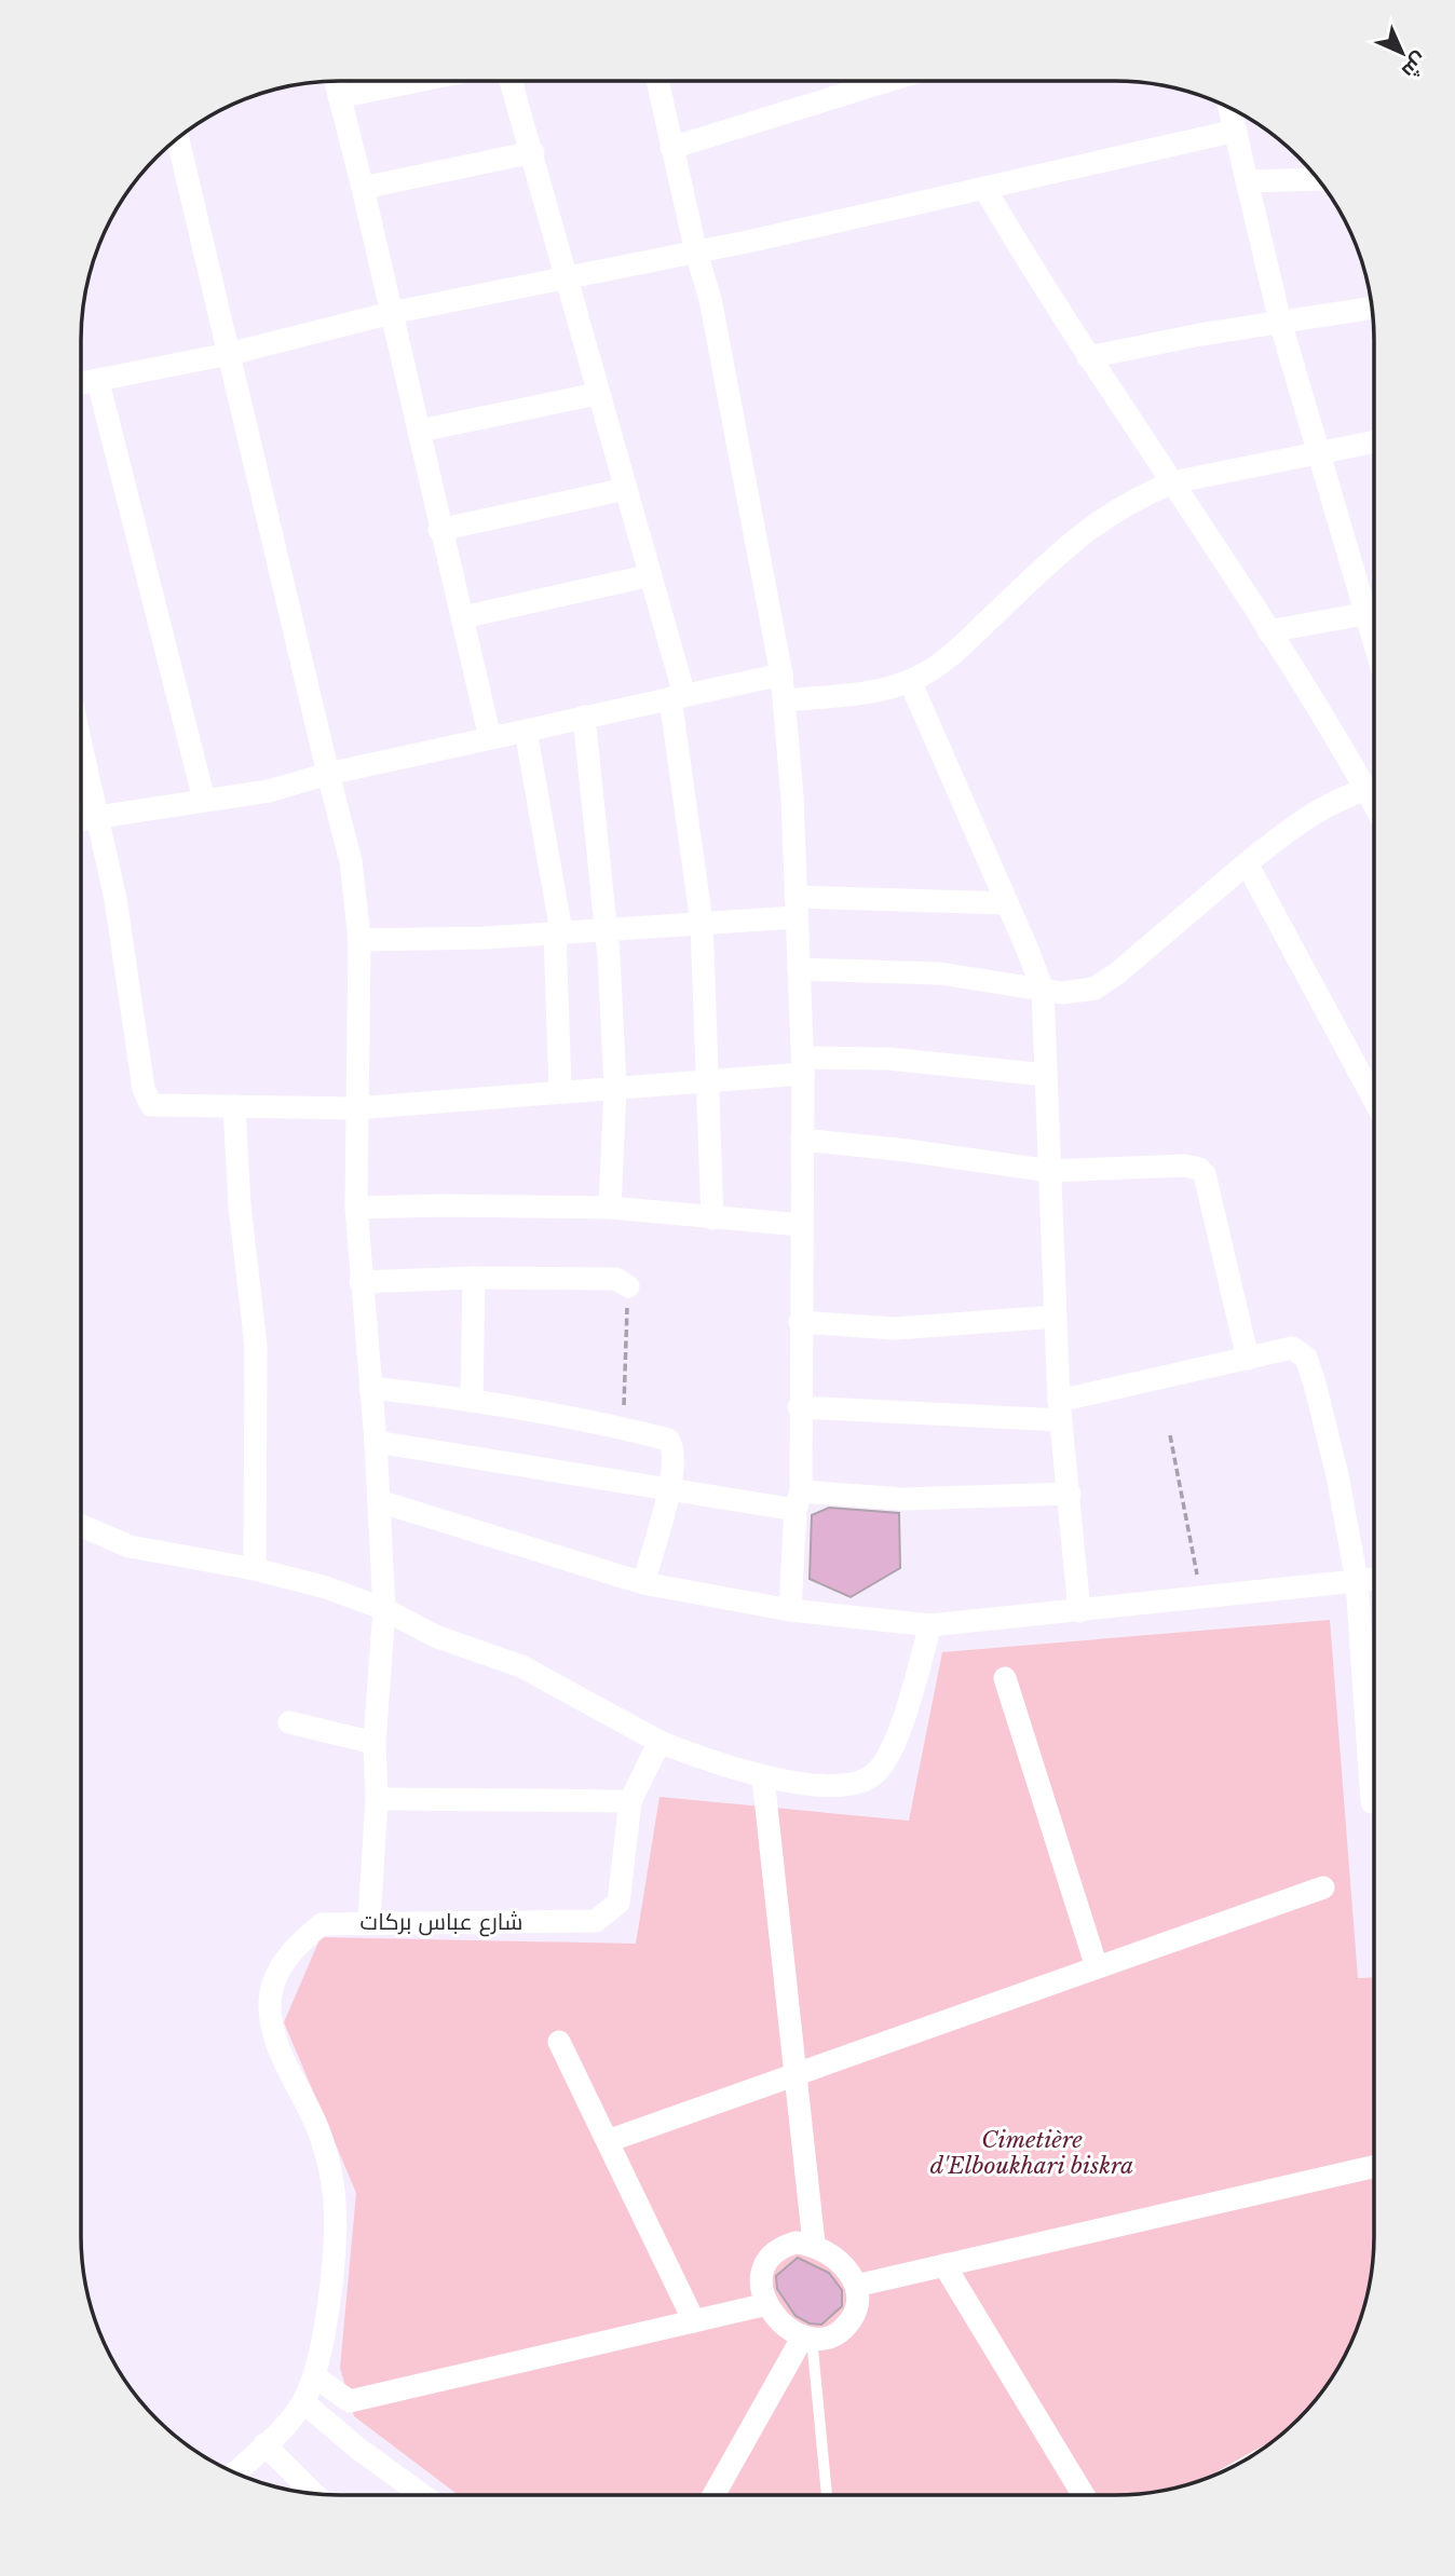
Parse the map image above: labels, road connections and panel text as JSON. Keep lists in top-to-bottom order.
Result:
{
  "streets": {
    "street": ["شارع عباس بركات"]
  },
  "parks": ["Cimetière d'Elboukhari biskra"],
  "north": "bottom right"
}
